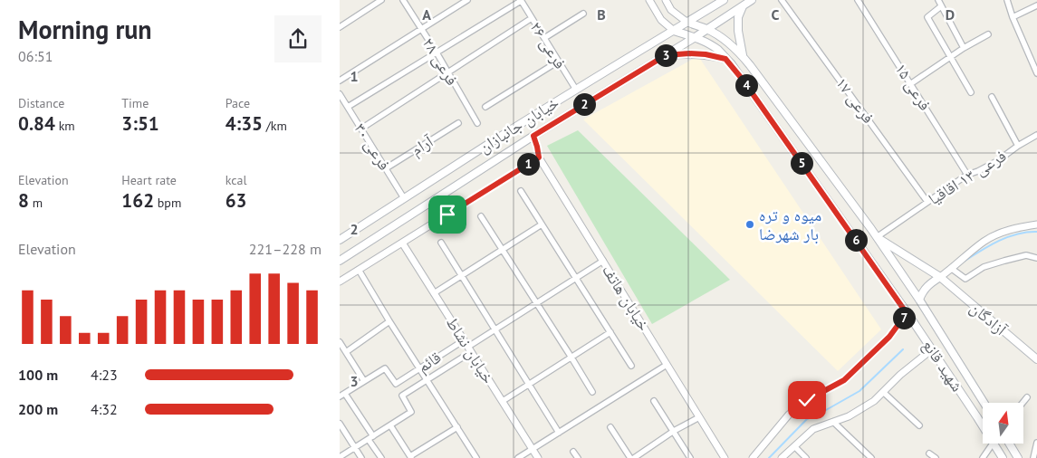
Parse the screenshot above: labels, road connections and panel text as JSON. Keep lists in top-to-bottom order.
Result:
{
  "streets": {
    "main road": ["خیابان جانبازان", "آزادگان", "شهید قانع"],
    "street": [
      "فرعی ۲۶",
      "فرعی ۲۸",
      "فرعی ۱۵",
      "فرعی ۱۷",
      "آرام",
      "فرعی ۳۰",
      "فرعی ۱۳ اقاقیا",
      "خیابان هاتف",
      "خیابان نشاط",
      "قائم"
    ]
  },
  "crossings": [
    ["فرعی ۲۶", "خیابان جانبازان"],
    ["فرعی ۱۵", "فرعی ۱۳ اقاقیا"],
    ["فرعی ۱۷", "فرعی ۱۳ اقاقیا"],
    ["خیابان جانبازان", "فرعی ۳۰"],
    ["خیابان جانبازان", "خیابان هاتف"],
    ["خیابان جانبازان", "شهید قانع"],
    ["آرام", "فرعی ۳۰"],
    ["فرعی ۱۳ اقاقیا", "آزادگان"],
    ["فرعی ۱۳ اقاقیا", "شهید قانع"],
    ["آزادگان", "شهید قانع"],
    ["خیابان نشاط", "قائم"]
  ],
  "places": ["میوه و تره بار شهرضا"],
  "north": "top",
  "page": {
    "heading": ["Morning run", "06:51"],
    "pins": [
      "3",
      "4",
      "2",
      "5",
      "1",
      "6",
      "7"
    ],
    "stats": [
      ["Distance", "0.84 km"],
      ["Time", "3:51"],
      ["Pace", "4:35 /km"],
      ["Elevation", "8 m"],
      ["Heart rate", "162 bpm"],
      ["kcal", "63"]
    ],
    "chart": ["Elevation", "221–228 m"],
    "list": [
      {
        "name": "100 m",
        "note": "4:23"
      },
      {
        "name": "200 m",
        "note": "4:32"
      }
    ]
  },
  "grid": {
    "columns": [
      "A",
      "B",
      "C",
      "D"
    ],
    "rows": ["1", "2", "3"]
  }
}
